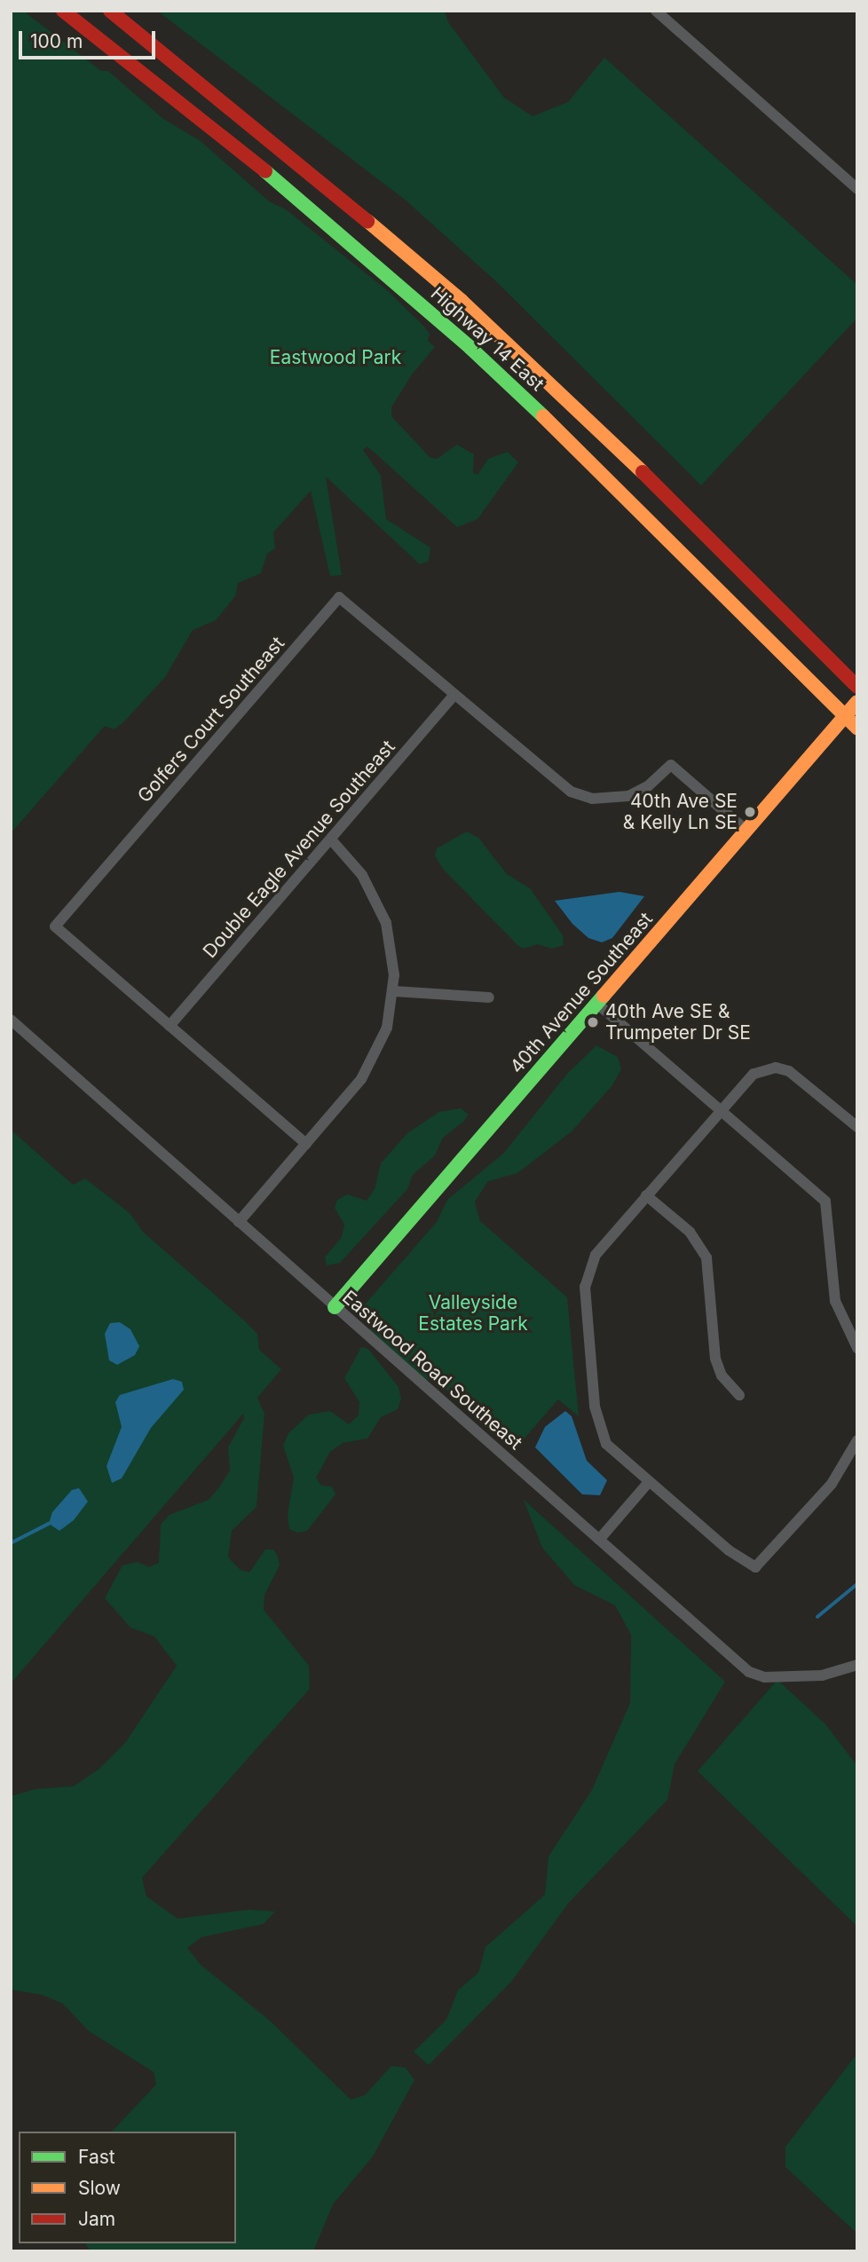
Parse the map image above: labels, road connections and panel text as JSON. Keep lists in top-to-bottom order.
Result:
{
  "streets": {
    "main road": ["Highway 14 East", "40th Avenue Southeast"],
    "street": ["Golfers Court Southeast", "Double Eagle Avenue Southeast", "Eastwood Road Southeast"]
  },
  "crossings": [
    ["Highway 14 East", "40th Avenue Southeast"],
    ["Golfers Court Southeast", "Double Eagle Avenue Southeast"],
    ["Golfers Court Southeast", "40th Avenue Southeast"],
    ["40th Avenue Southeast", "Eastwood Road Southeast"]
  ],
  "parks": ["Eastwood Park", "Valleyside Estates Park"],
  "places": ["40th Ave SE & Kelly Ln SE", "40th Ave SE & Trumpeter Dr SE"],
  "legend": ["Fast", "Slow", "Jam"],
  "scale_bar": "100 m"
}
